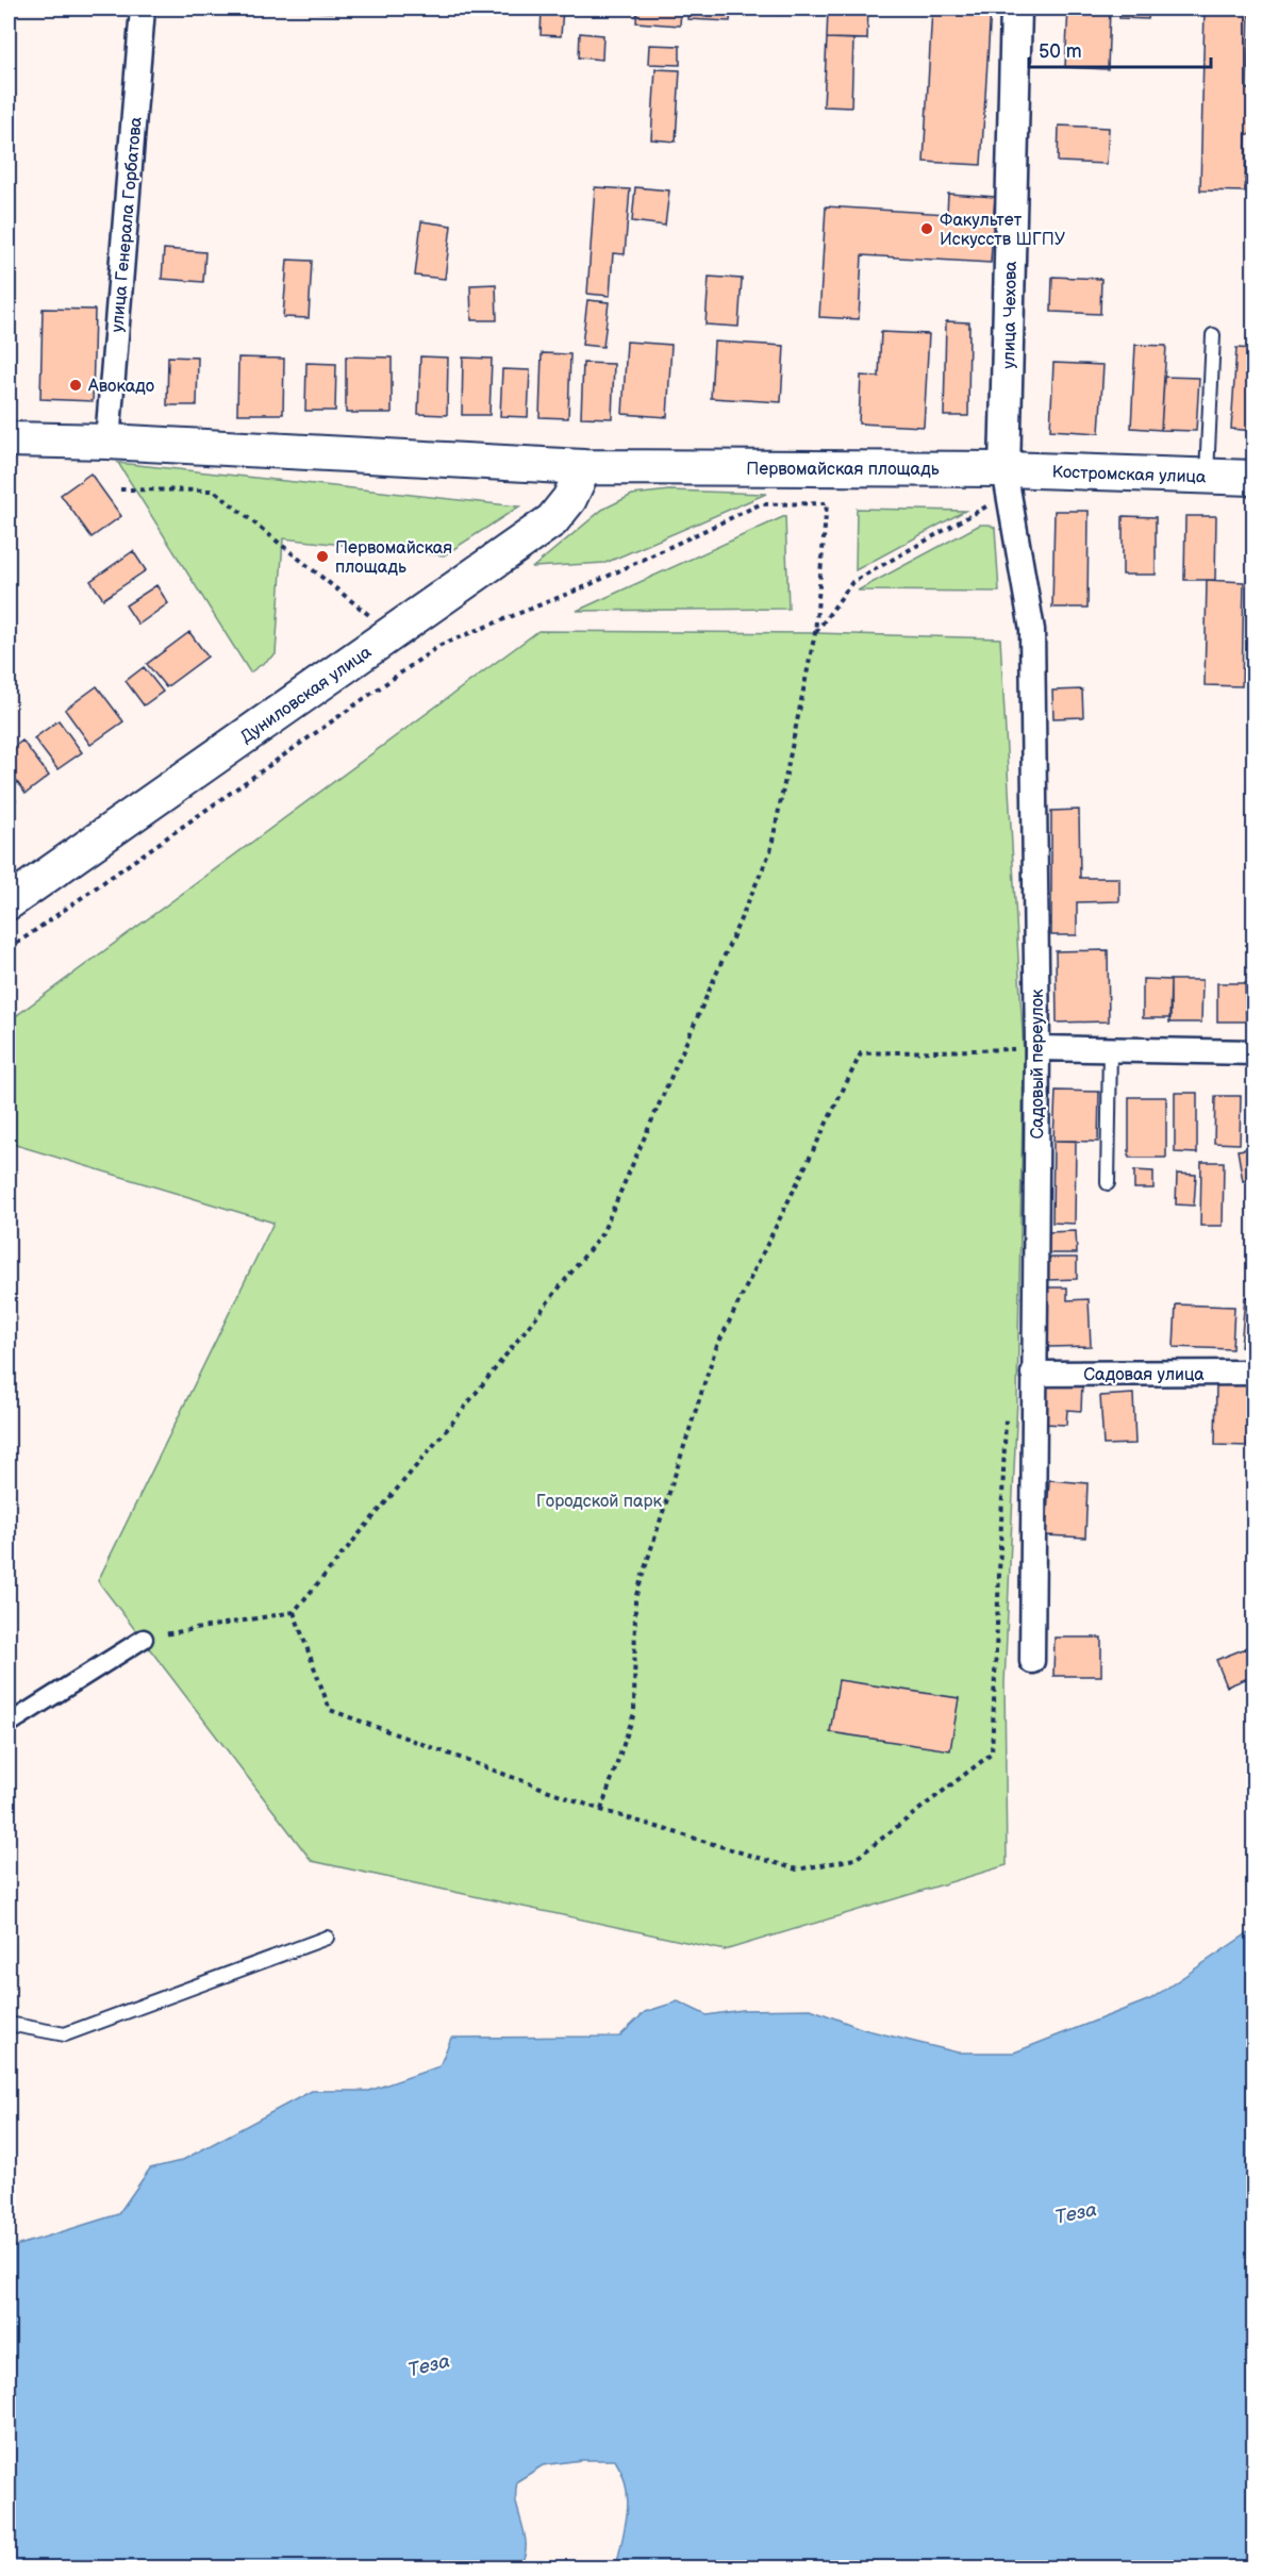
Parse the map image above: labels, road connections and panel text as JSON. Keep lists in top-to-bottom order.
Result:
{
  "streets": {
    "main road": ["Первомайская площадь", "Костромская улица", "Дуниловская улица"],
    "street": [
      "улица Генерала Горбатова",
      "улица Чехова",
      "Садовый переулок",
      "Садовая улица"
    ]
  },
  "crossings": [
    ["улица Генерала Горбатова", "Первомайская площадь"],
    ["улица Чехова", "Первомайская площадь"],
    ["улица Чехова", "Костромская улица"],
    ["улица Чехова", "Садовый переулок"],
    ["Первомайская площадь", "Костромская улица"],
    ["Первомайская площадь", "Дуниловская улица"],
    ["Первомайская площадь", "Садовый переулок"],
    ["Костромская улица", "Садовый переулок"],
    ["Садовый переулок", "Садовая улица"]
  ],
  "water": ["Теза"],
  "parks": ["Городской парк"],
  "places": ["Факультет Искусств ШГПУ", "Авокадо", "Первомайская площадь"],
  "scale_bar": "50 m"
}
